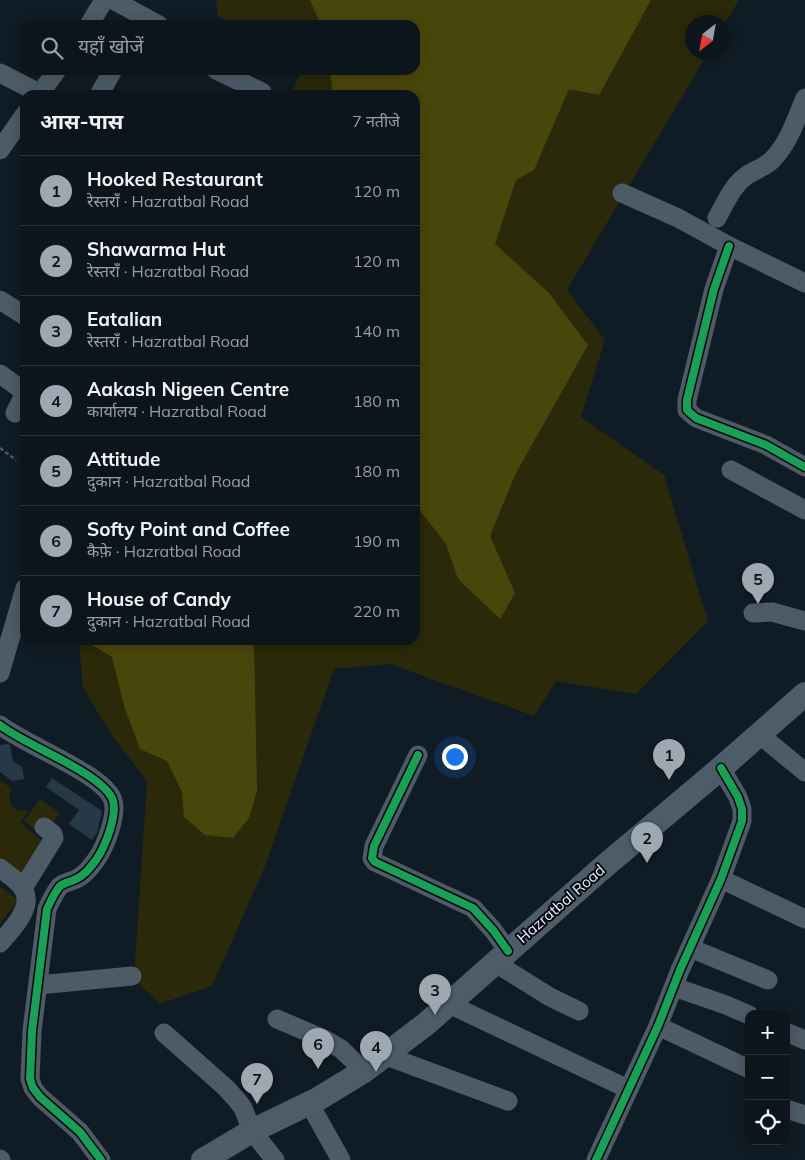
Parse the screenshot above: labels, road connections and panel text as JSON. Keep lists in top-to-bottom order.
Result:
{
  "streets": {
    "main road": ["Hazratbal Road"]
  },
  "north": "bottom left",
  "page": {
    "search": "यहाँ खोजें",
    "heading": ["आस-पास", "7 नतीजे"],
    "list": [
      {
        "mark": "1",
        "name": "Hooked Restaurant",
        "note": "रेस्तराँ · Hazratbal Road",
        "value": "120 m"
      },
      {
        "mark": "2",
        "name": "Shawarma Hut",
        "note": "रेस्तराँ · Hazratbal Road",
        "value": "120 m"
      },
      {
        "mark": "3",
        "name": "Eatalian",
        "note": "रेस्तराँ · Hazratbal Road",
        "value": "140 m"
      },
      {
        "mark": "4",
        "name": "Aakash Nigeen Centre",
        "note": "कार्यालय · Hazratbal Road",
        "value": "180 m"
      },
      {
        "mark": "5",
        "name": "Attitude",
        "note": "दुकान · Hazratbal Road",
        "value": "180 m"
      },
      {
        "mark": "6",
        "name": "Softy Point and Coffee",
        "note": "कैफ़े · Hazratbal Road",
        "value": "190 m"
      },
      {
        "mark": "7",
        "name": "House of Candy",
        "note": "दुकान · Hazratbal Road",
        "value": "220 m"
      }
    ],
    "pins": [
      "5",
      "1",
      "2",
      "3",
      "6",
      "4",
      "7"
    ],
    "map_buttons": ["+", "−"]
  }
}
